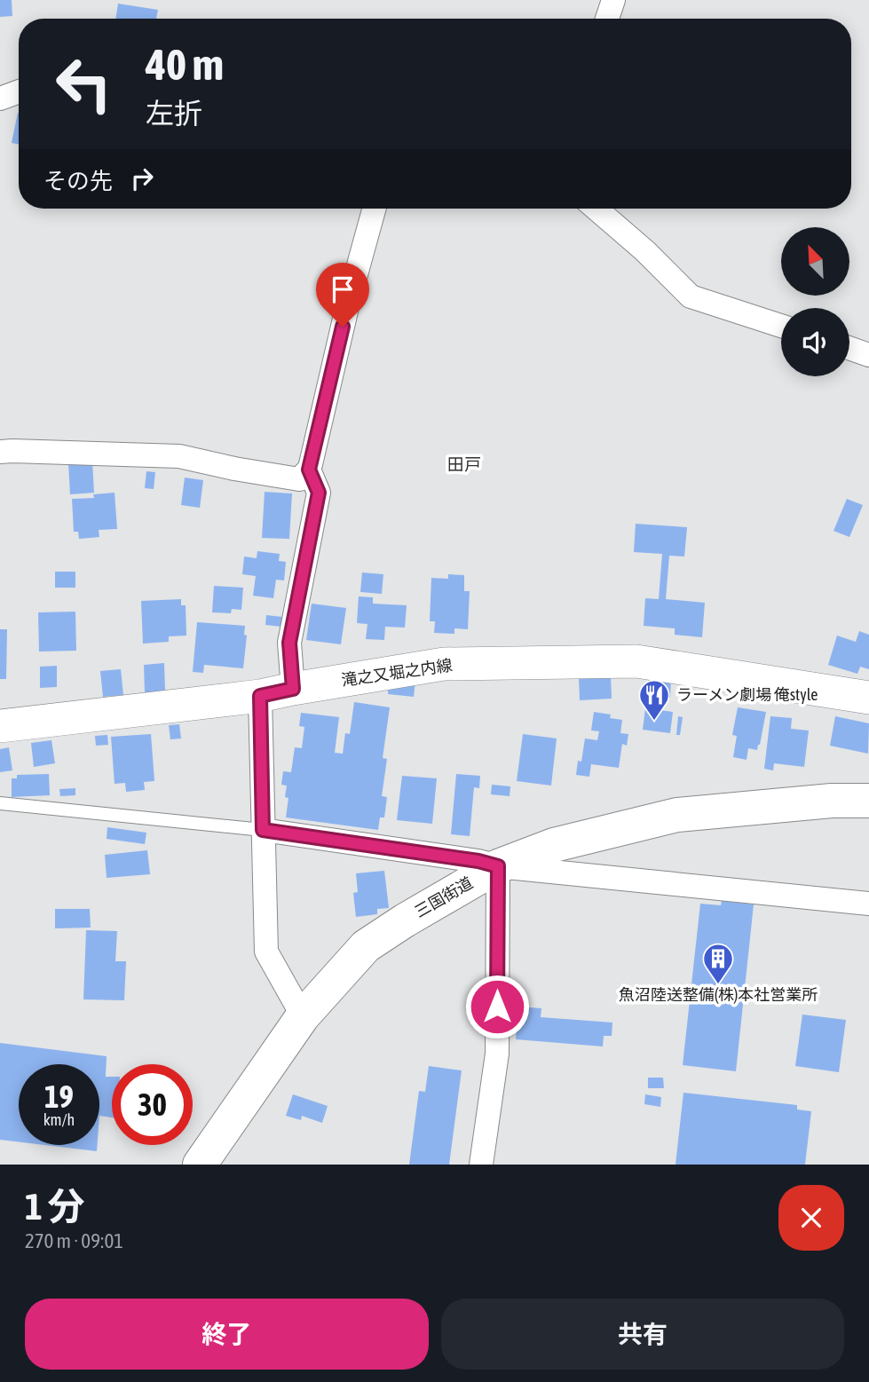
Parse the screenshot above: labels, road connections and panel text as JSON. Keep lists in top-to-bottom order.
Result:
{
  "streets": {
    "highway": ["三国街道"],
    "main road": ["滝之又堀之内線"]
  },
  "districts": ["田戸"],
  "places": {
    "restaurant": ["ラーメン劇場 俺style"],
    "building": ["魚沼陸送整備(株)本社営業所"]
  },
  "north": "top left",
  "page": {
    "turn": ["40 m", "左折"],
    "then": "その先",
    "speed": "19 km/h",
    "limit": "30",
    "heading": ["1 分", "270 m · 09:01"],
    "buttons": ["終了", "共有"]
  }
}
